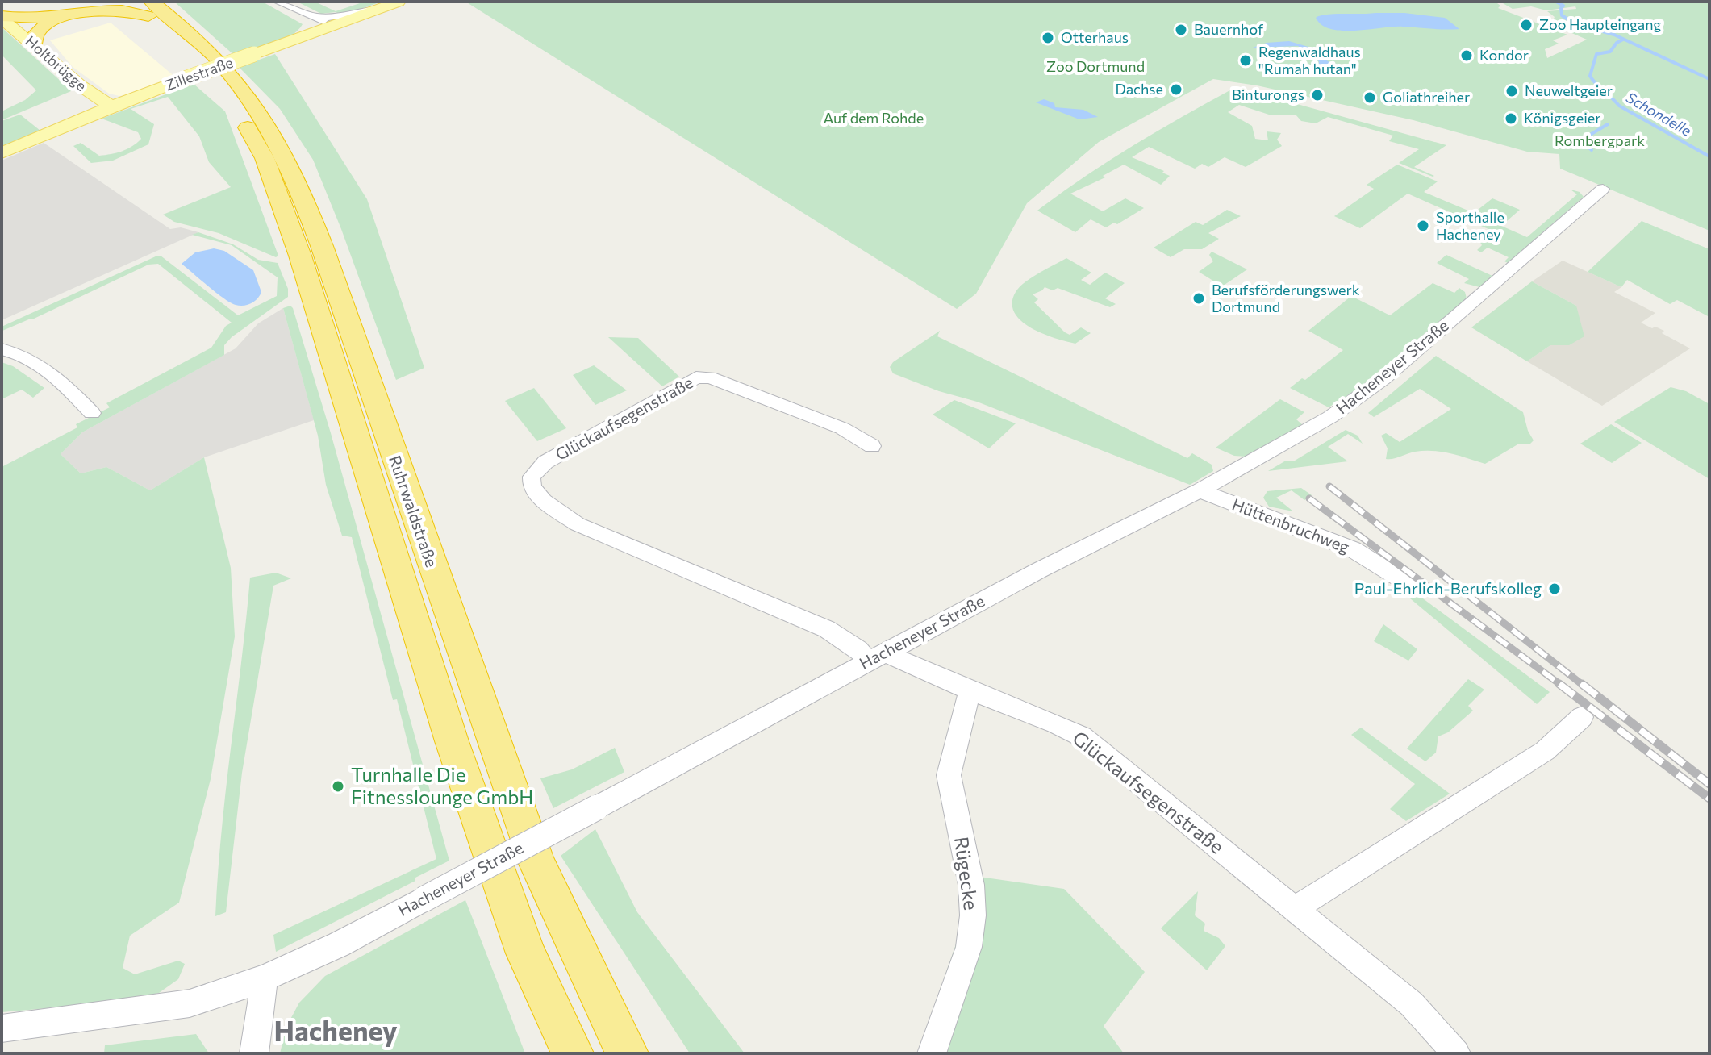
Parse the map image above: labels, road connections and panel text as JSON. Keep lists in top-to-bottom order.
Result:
{
  "streets": {
    "highway": ["Ruhrwaldstraße"],
    "main road": ["Holtbrügge", "Zillestraße"],
    "street": [
      "Hacheneyer Straße",
      "Glückaufsegenstraße",
      "Hüttenbruchweg",
      "Rügecke"
    ]
  },
  "crossings": [
    ["Holtbrügge", "Zillestraße"],
    ["Hacheneyer Straße", "Glückaufsegenstraße"],
    ["Hacheneyer Straße", "Hüttenbruchweg"],
    ["Glückaufsegenstraße", "Rügecke"]
  ],
  "districts": ["Hacheney"],
  "water": ["Schondelle"],
  "parks": ["Zoo Dortmund", "Auf dem Rohde", "Rombergpark"],
  "places": [
    "Zoo Haupteingang",
    "Bauernhof",
    "Otterhaus",
    "Kondor",
    "Regenwaldhaus \"Rumah hutan\"",
    "Dachse",
    "Neuweltgeier",
    "Binturongs",
    "Goliathreiher",
    "Königsgeier",
    "Sporthalle Hacheney",
    "Berufsförderungswerk Dortmund",
    "Paul-Ehrlich-Berufskolleg",
    "Turnhalle Die Fitnesslounge GmbH"
  ]
}
